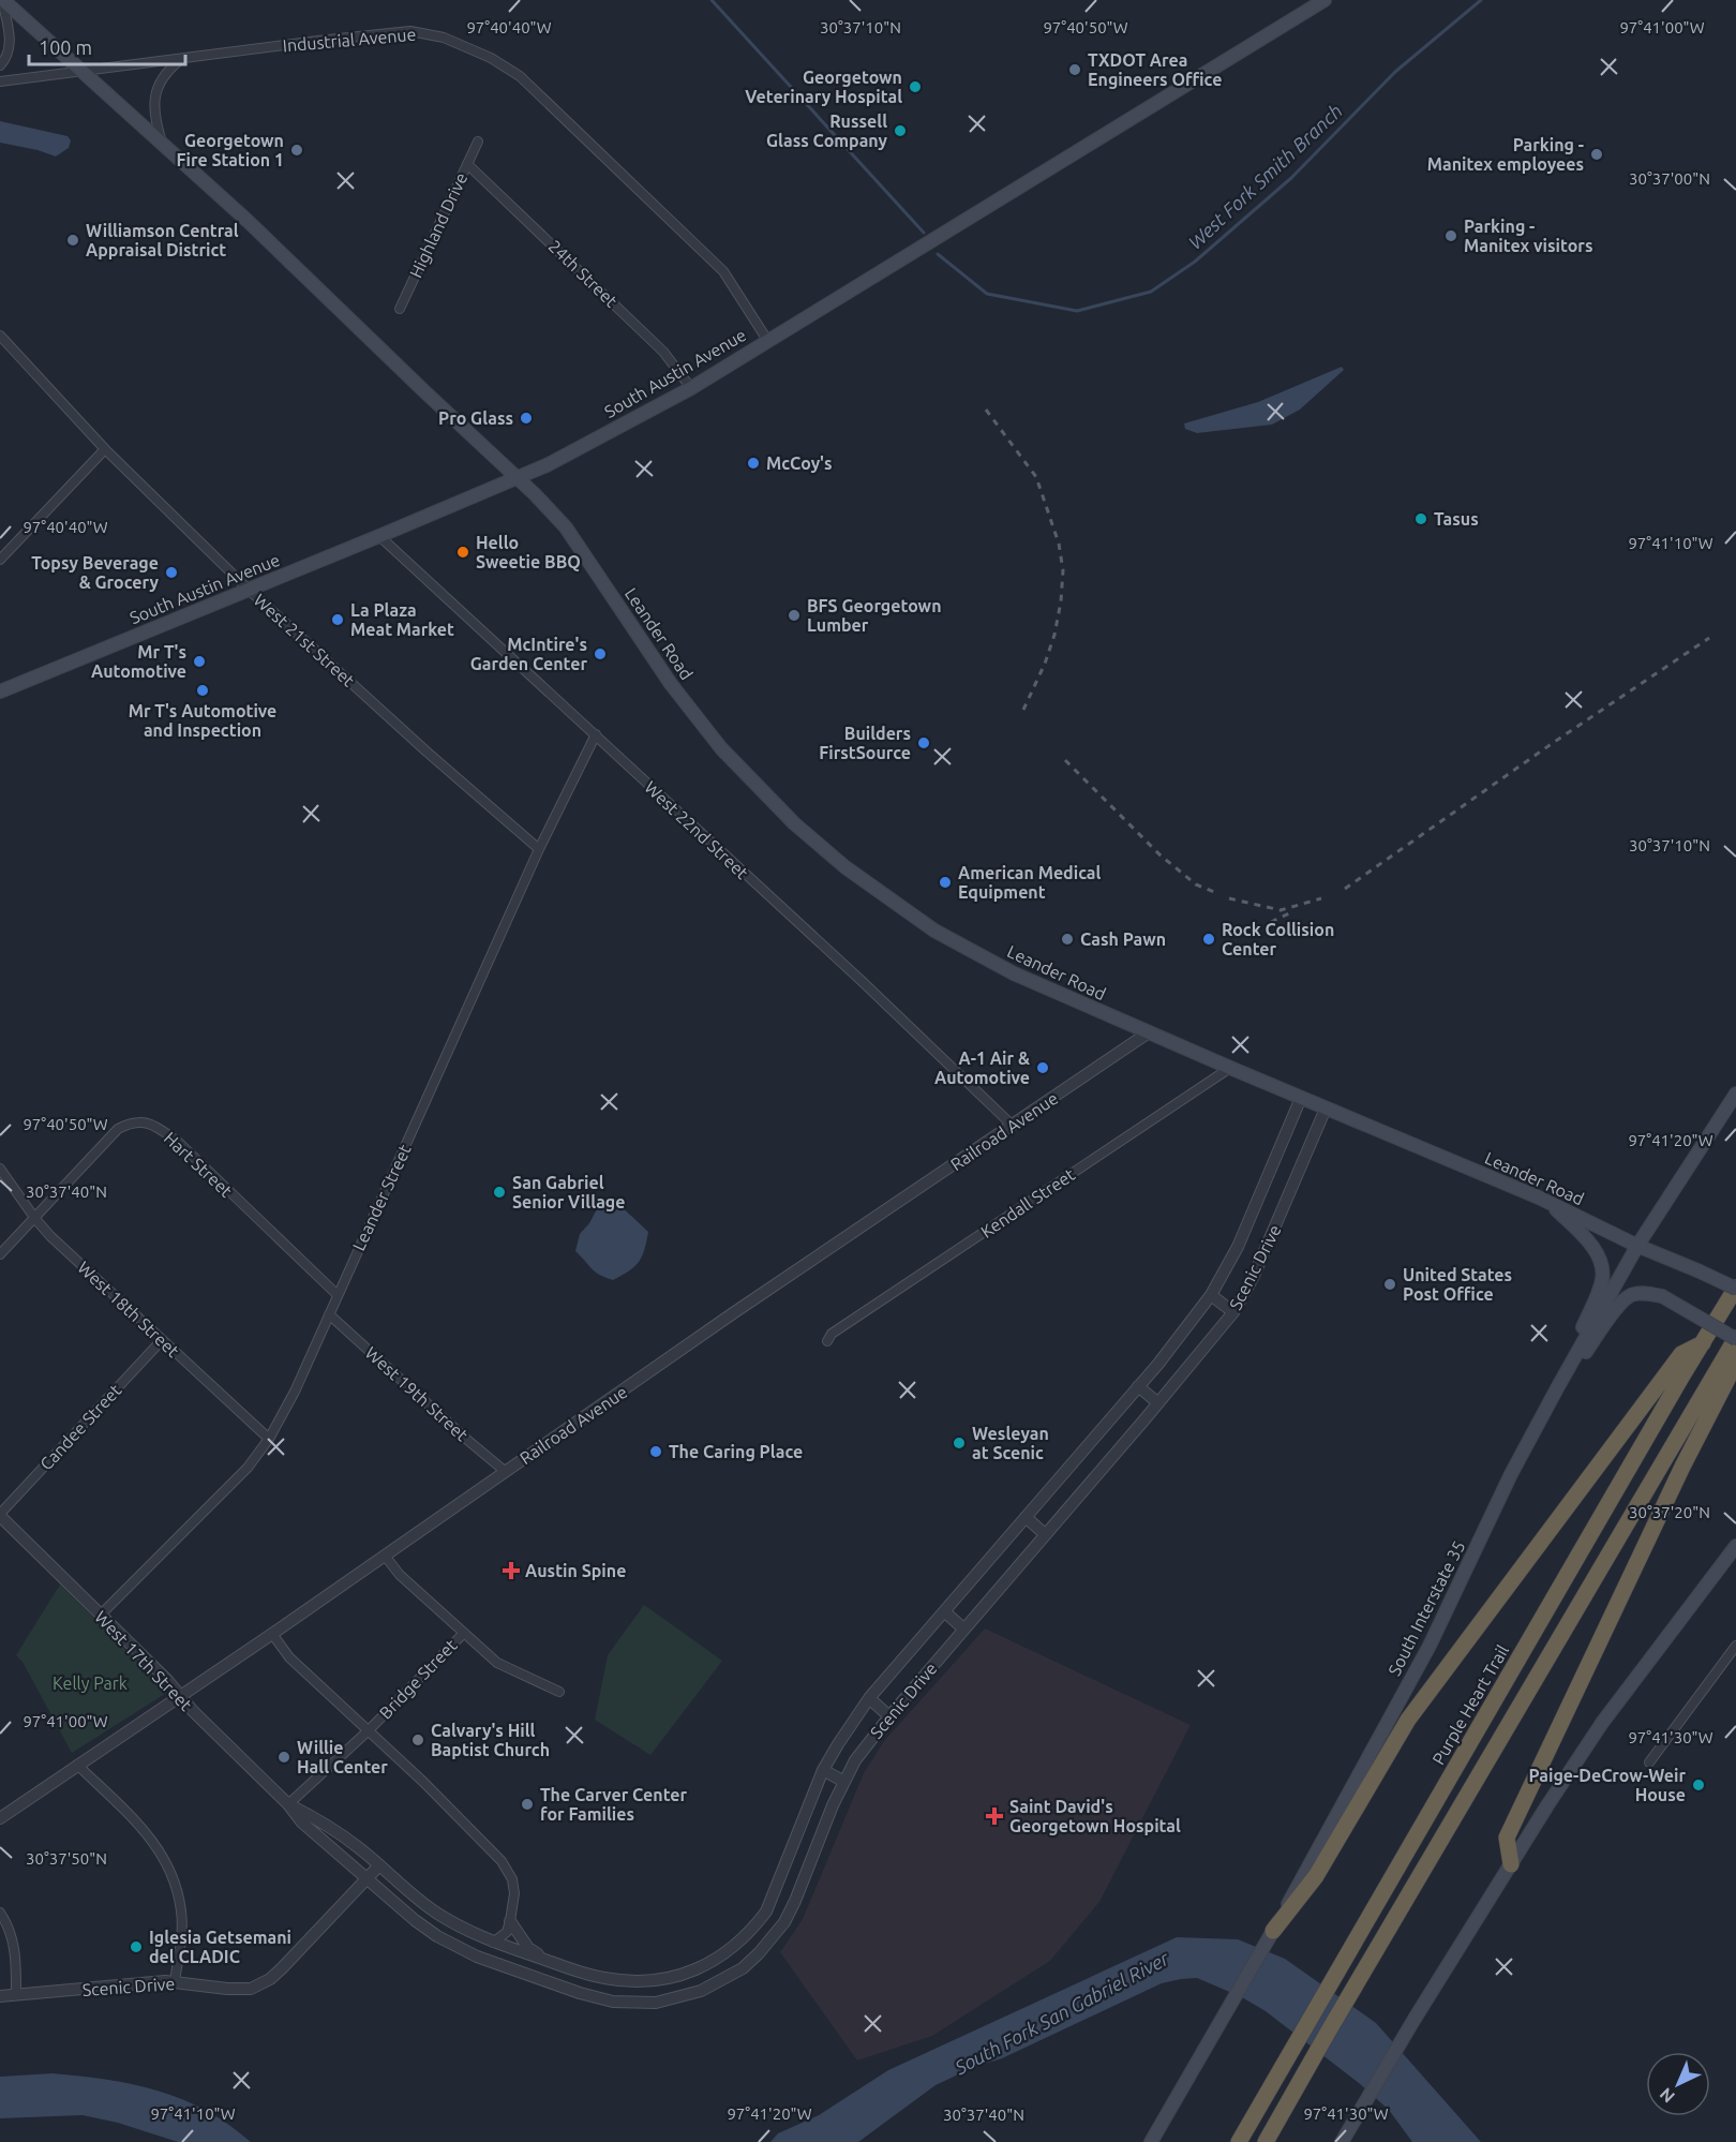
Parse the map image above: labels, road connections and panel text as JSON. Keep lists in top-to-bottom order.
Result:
{
  "streets": {
    "highway": ["Purple Heart Trail"],
    "main road": ["South Austin Avenue", "Leander Road", "South Interstate 35"],
    "street": [
      "Industrial Avenue",
      "Highland Drive",
      "24th Street",
      "West 21st Street",
      "West 22nd Street",
      "Railroad Avenue",
      "Hart Street",
      "Leander Street",
      "Kendall Street",
      "Scenic Drive",
      "West 18th Street",
      "West 19th Street",
      "Candee Street",
      "West 17th Street",
      "Bridge Street"
    ]
  },
  "crossings": [
    ["Industrial Avenue", "South Austin Avenue"],
    ["Industrial Avenue", "Leander Road"],
    ["Highland Drive", "24th Street"],
    ["24th Street", "South Austin Avenue"],
    ["South Austin Avenue", "Leander Road"],
    ["South Austin Avenue", "West 21st Street"],
    ["South Austin Avenue", "West 22nd Street"],
    ["Leander Road", "Railroad Avenue"],
    ["Leander Road", "Kendall Street"],
    ["Leander Road", "Scenic Drive"],
    ["Leander Road", "South Interstate 35"],
    ["Leander Road", "Purple Heart Trail"],
    ["West 21st Street", "Leander Street"],
    ["West 22nd Street", "Railroad Avenue"],
    ["West 22nd Street", "Leander Street"],
    ["Railroad Avenue", "West 19th Street"],
    ["Railroad Avenue", "West 17th Street"],
    ["Hart Street", "Leander Street"],
    ["Hart Street", "West 18th Street"],
    ["Leander Street", "West 18th Street"],
    ["Leander Street", "West 19th Street"],
    ["Leander Street", "West 17th Street"],
    ["Scenic Drive", "West 17th Street"],
    ["West 18th Street", "Candee Street"],
    ["Candee Street", "West 17th Street"],
    ["West 17th Street", "Bridge Street"]
  ],
  "water": ["West Fork Smith Branch", "South Fork San Gabriel River"],
  "parks": ["Kelly Park"],
  "places": {
    "other": [
      "TXDOT Area Engineers Office",
      "Georgetown Veterinary Hospital",
      "Russell Glass Company",
      "Georgetown Fire Station 1",
      "Parking - Manitex employees",
      "Parking - Manitex visitors",
      "Williamson Central Appraisal District",
      "Pro Glass",
      "McCoy's",
      "Tasus",
      "Hello Sweetie BBQ",
      "Topsy Beverage & Grocery",
      "BFS Georgetown Lumber",
      "La Plaza Meat Market",
      "McIntire's Garden Center",
      "Mr T's Automotive",
      "Mr T's Automotive and Inspection",
      "Builders FirstSource",
      "American Medical Equipment",
      "Cash Pawn",
      "Rock Collision Center",
      "A-1 Air & Automotive",
      "San Gabriel Senior Village",
      "United States Post Office",
      "Wesleyan at Scenic",
      "The Caring Place",
      "Calvary's Hill Baptist Church",
      "Willie Hall Center",
      "Paige-DeCrow-Weir House",
      "The Carver Center for Families",
      "Iglesia Getsemani del CLADIC"
    ],
    "health": ["Austin Spine", "Saint David's Georgetown Hospital"]
  },
  "scale_bar": "100 m",
  "north": "bottom left",
  "coordinates": [
    "30°37'10\"N",
    "97°41'00\"W",
    "97°40'40\"W",
    "97°40'50\"W",
    "30°37'00\"N",
    "97°41'10\"W",
    "97°41'20\"W",
    "30°37'40\"N",
    "30°37'20\"N",
    "97°41'30\"W",
    "30°37'50\"N"
  ]
}
